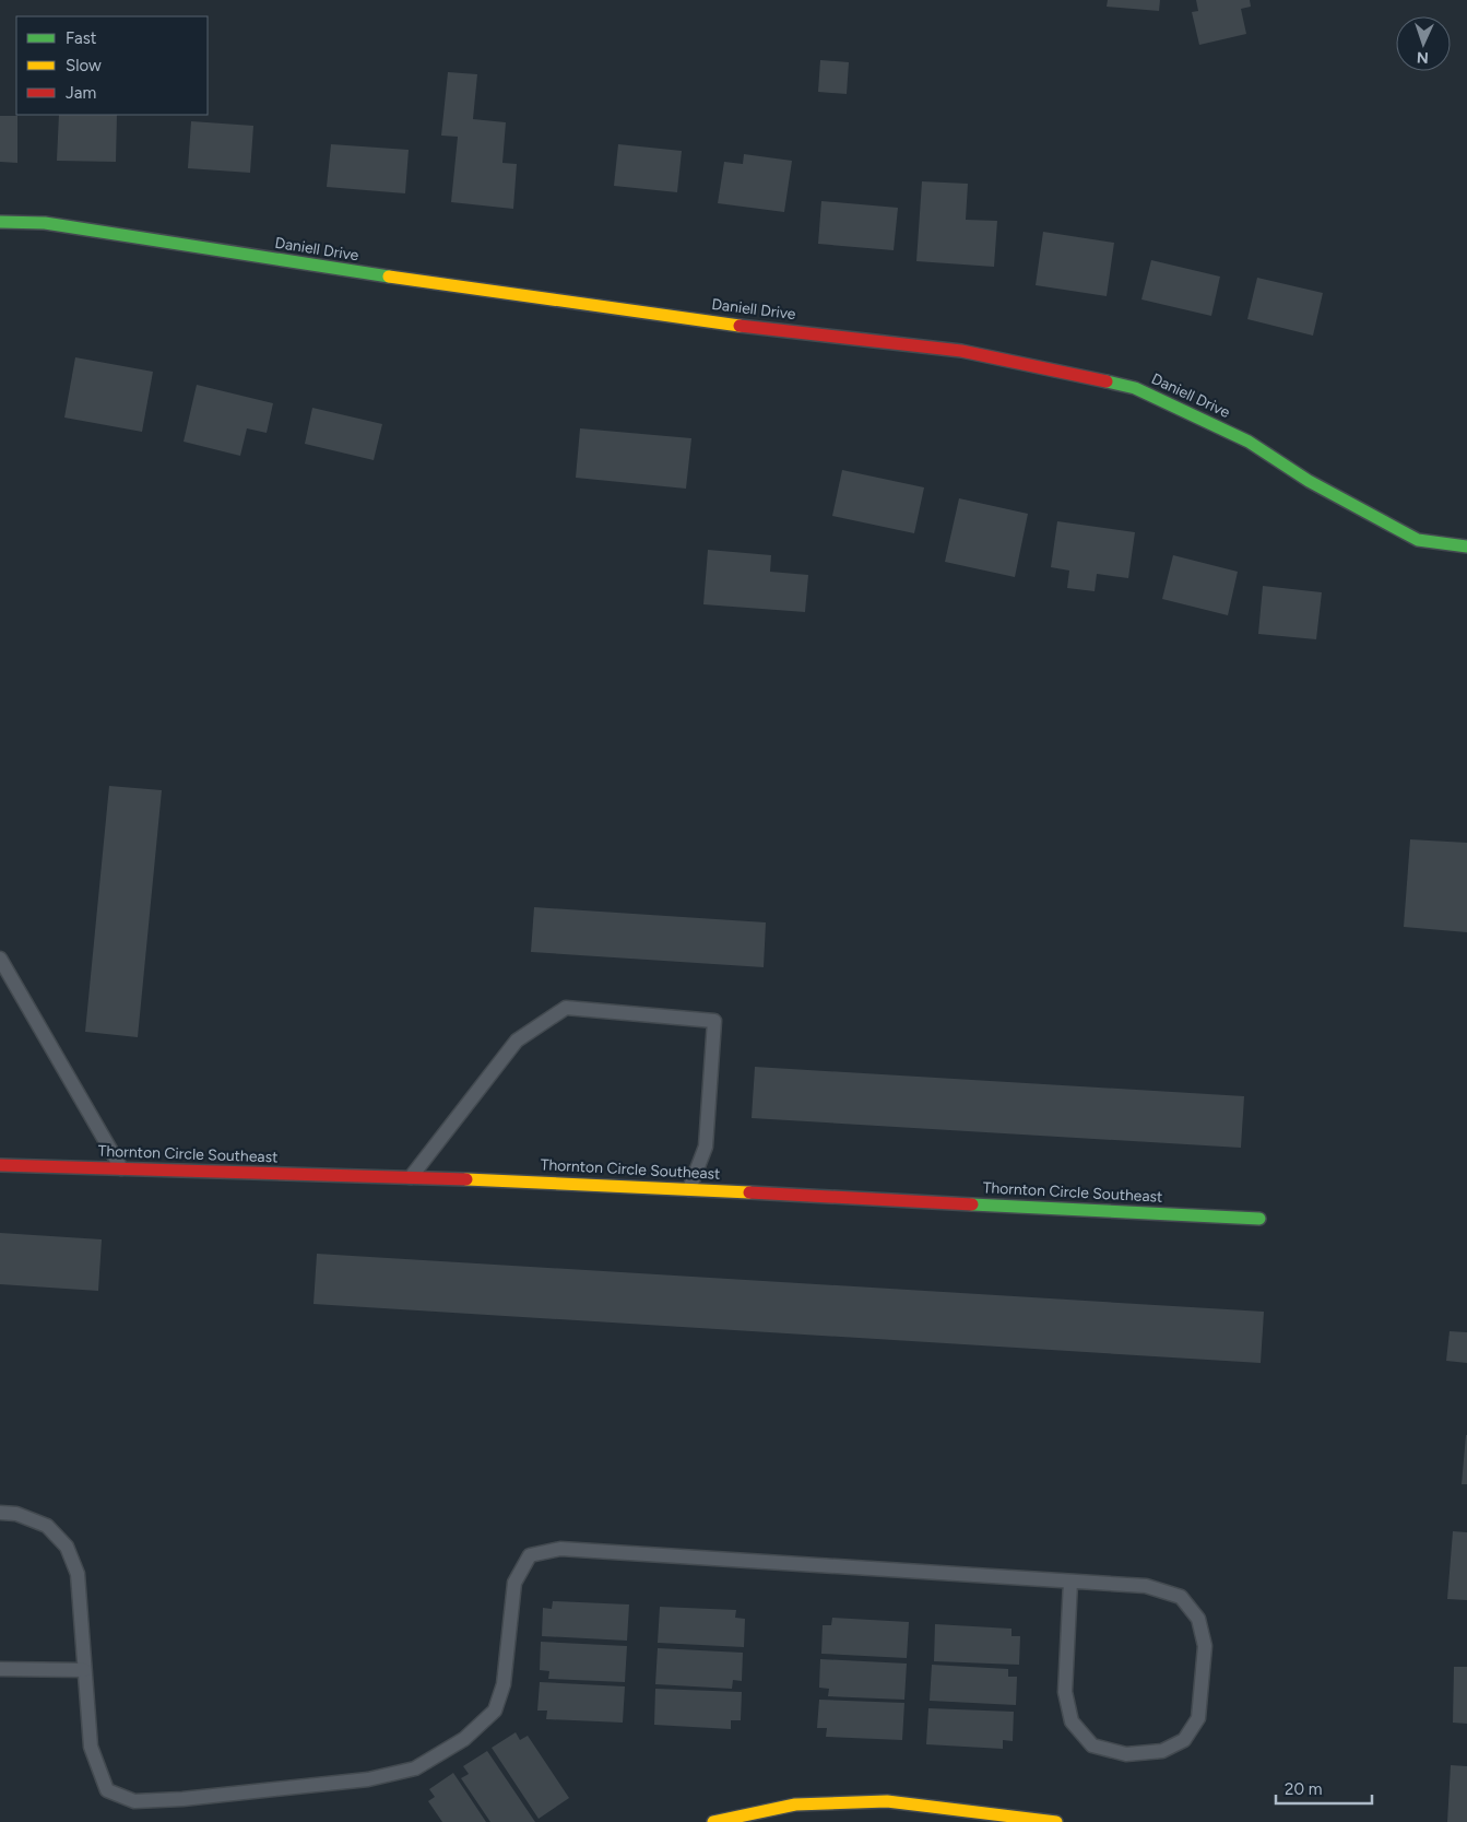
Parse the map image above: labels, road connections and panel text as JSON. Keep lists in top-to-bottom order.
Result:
{
  "streets": {
    "street": ["Daniell Drive", "Thornton Circle Southeast"]
  },
  "legend": ["Fast", "Slow", "Jam"],
  "scale_bar": "20 m",
  "north": "bottom"
}
